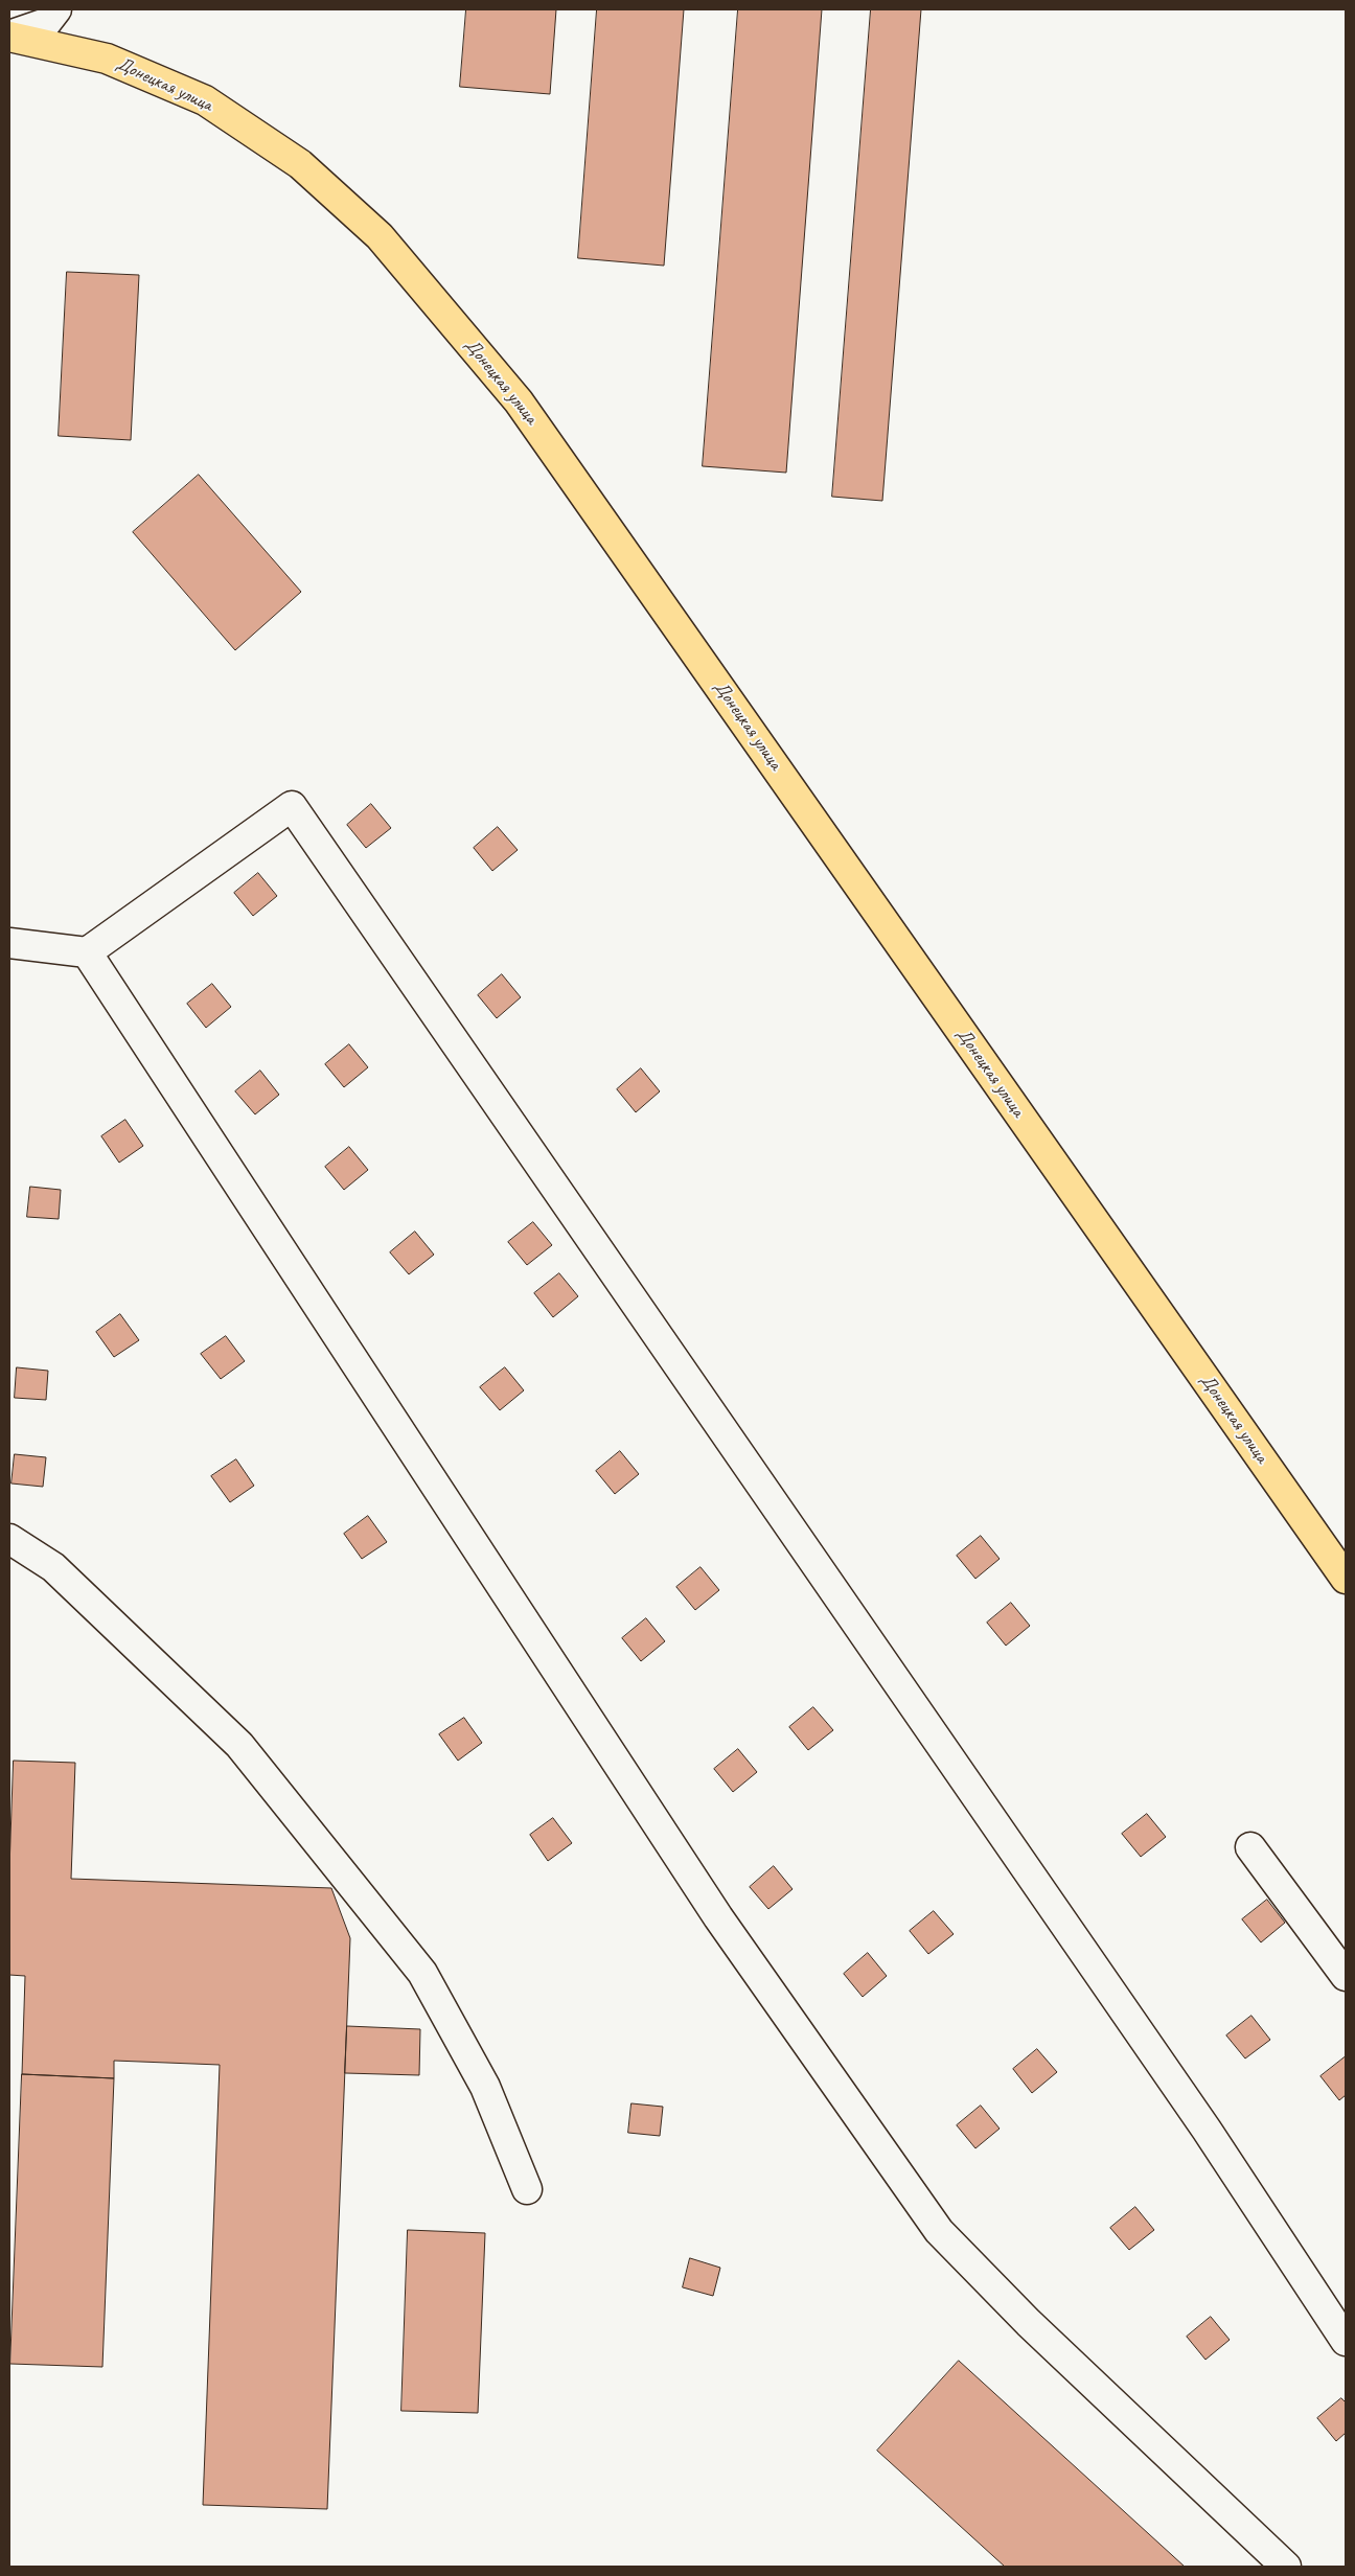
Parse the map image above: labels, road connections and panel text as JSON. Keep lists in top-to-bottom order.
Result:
{
  "streets": {
    "main road": ["Донецкая улица"]
  }
}
